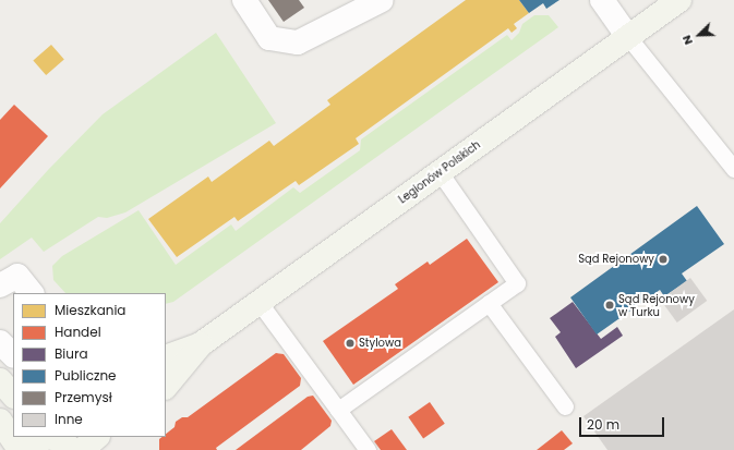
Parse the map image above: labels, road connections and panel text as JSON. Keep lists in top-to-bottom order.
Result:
{
  "streets": {
    "street": ["Legionów Polskich"]
  },
  "places": ["Sąd Rejonowy", "Sąd Rejonowy w Turku", "Stylowa"],
  "legend": [
    "Mieszkania",
    "Handel",
    "Biura",
    "Publiczne",
    "Przemysł",
    "Inne"
  ],
  "scale_bar": "20 m",
  "north": "bottom left"
}
